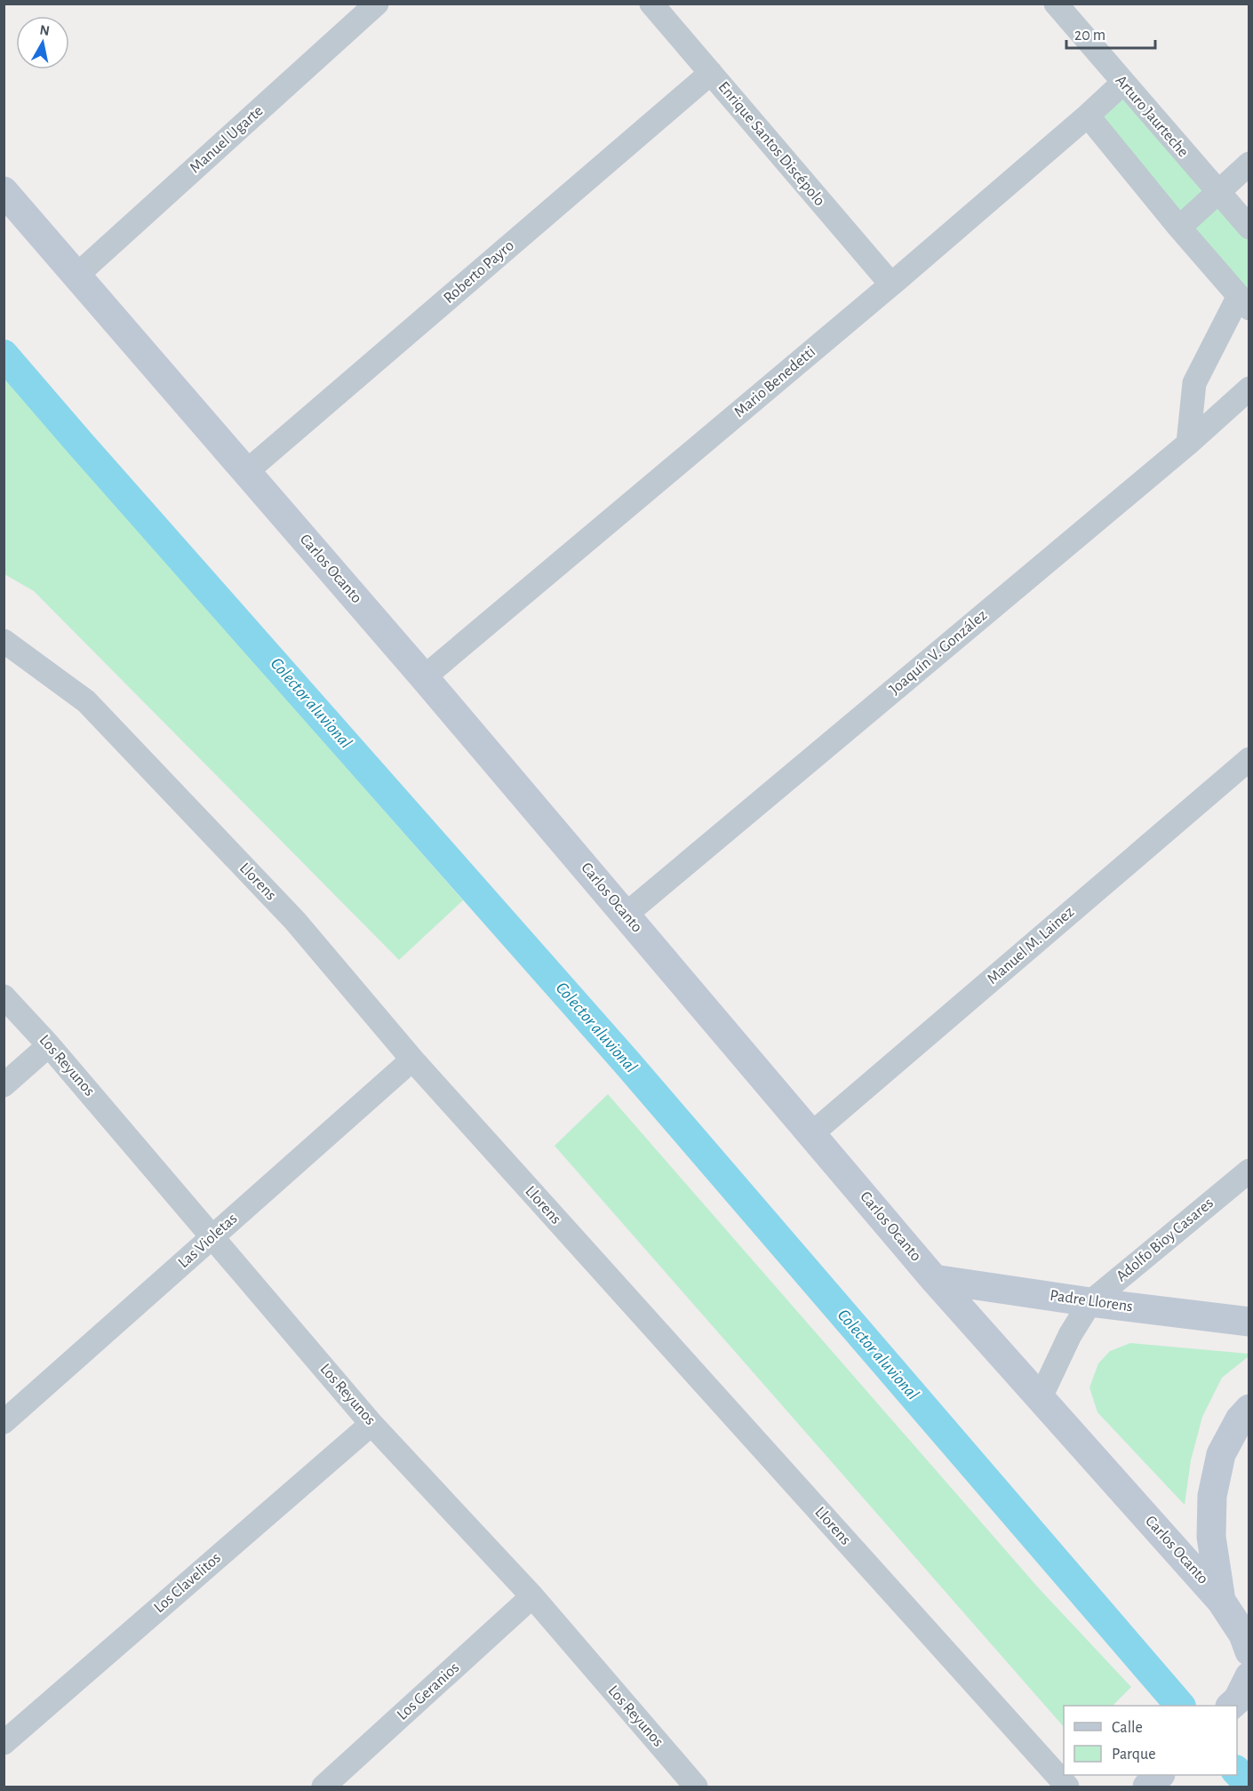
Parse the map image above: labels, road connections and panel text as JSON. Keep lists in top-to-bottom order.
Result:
{
  "streets": {
    "street": [
      "Arturo Jaurteche",
      "Manuel Ugarte",
      "Enrique Santos Discépolo",
      "Roberto Payro",
      "Mario Benedetti",
      "Carlos Ocanto",
      "Joaquín V. González",
      "Llorens",
      "Manuel M. Lainez",
      "Los Reyunos",
      "Adolfo Bioy Casares",
      "Las Violetas",
      "Padre Llorens",
      "Los Clavelitos",
      "Los Geranios"
    ]
  },
  "crossings": [
    ["Arturo Jaurteche", "Mario Benedetti"],
    ["Manuel Ugarte", "Carlos Ocanto"],
    ["Enrique Santos Discépolo", "Roberto Payro"],
    ["Enrique Santos Discépolo", "Mario Benedetti"],
    ["Roberto Payro", "Carlos Ocanto"],
    ["Mario Benedetti", "Carlos Ocanto"],
    ["Carlos Ocanto", "Joaquín V. González"],
    ["Carlos Ocanto", "Manuel M. Lainez"],
    ["Carlos Ocanto", "Adolfo Bioy Casares"],
    ["Carlos Ocanto", "Padre Llorens"],
    ["Llorens", "Las Violetas"],
    ["Los Reyunos", "Las Violetas"],
    ["Los Reyunos", "Los Clavelitos"],
    ["Los Reyunos", "Los Geranios"],
    ["Adolfo Bioy Casares", "Padre Llorens"]
  ],
  "water": ["Colector aluvional"],
  "legend": ["Calle", "Parque"],
  "scale_bar": "20 m",
  "north": "top"
}
